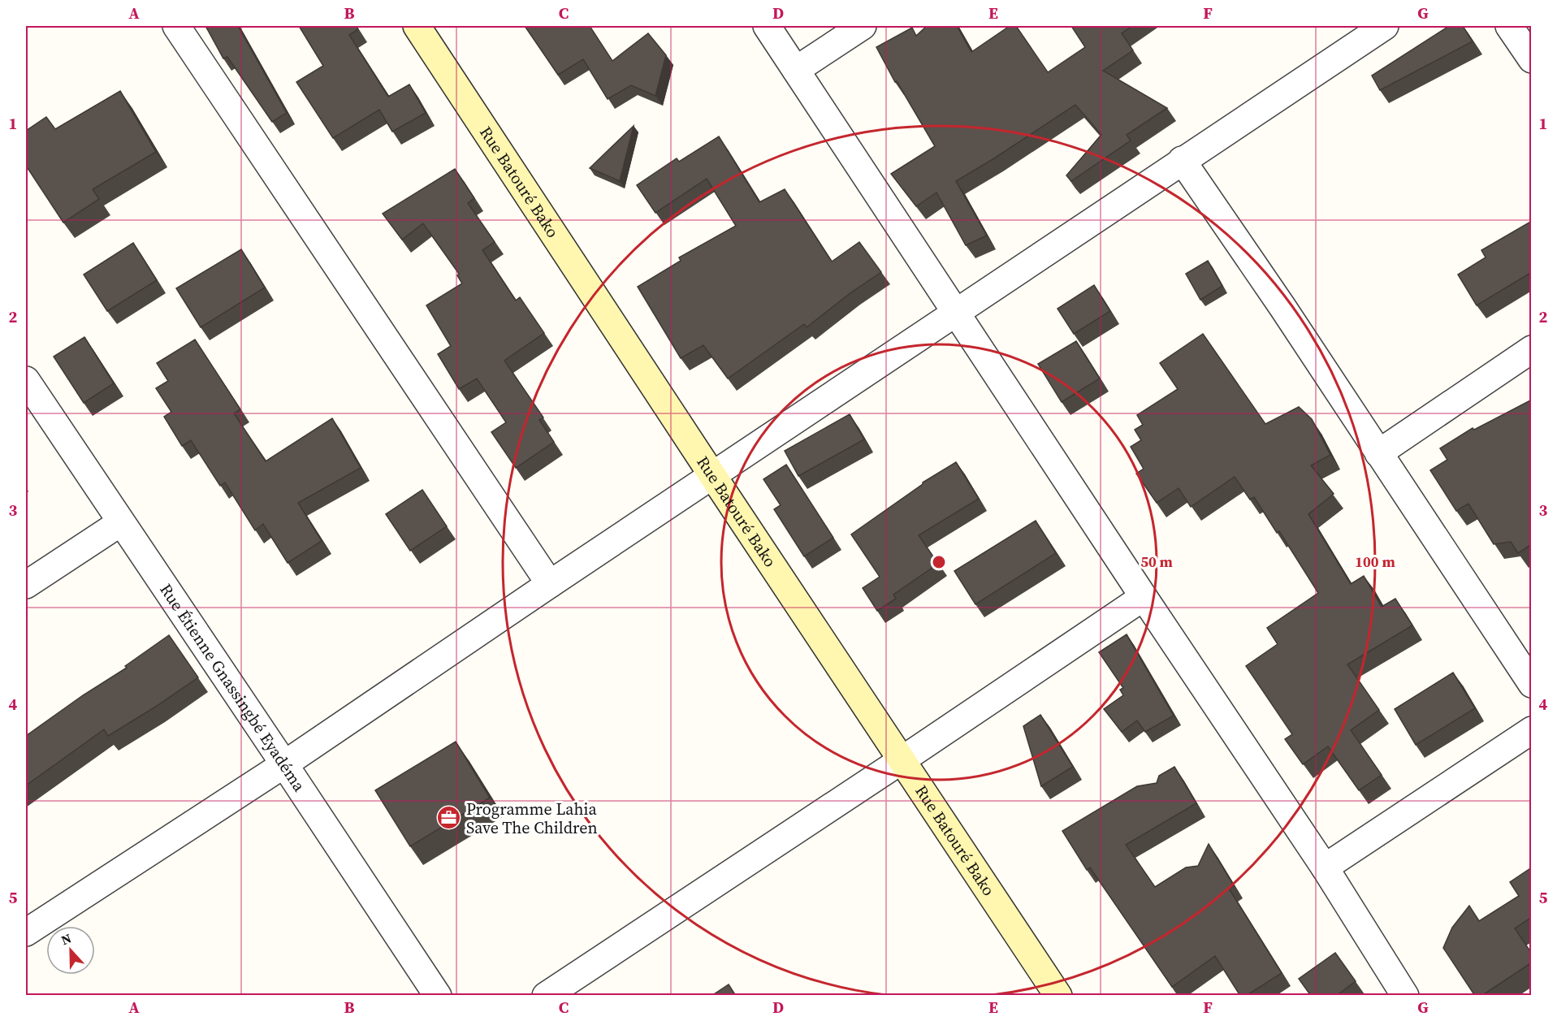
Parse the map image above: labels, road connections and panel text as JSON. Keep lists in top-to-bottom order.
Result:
{
  "streets": {
    "main road": ["Rue Batouré Bako"],
    "street": ["Rue Étienne Gnassingbé Eyadéma"]
  },
  "places": {
    "office": ["Programme Lahia Save The Children"]
  },
  "north": "top",
  "grid": {
    "columns": [
      "A",
      "B",
      "C",
      "D",
      "E",
      "F",
      "G"
    ],
    "rows": [
      "1",
      "2",
      "3",
      "4",
      "5"
    ]
  },
  "rings": ["50 m", "100 m"]
}
